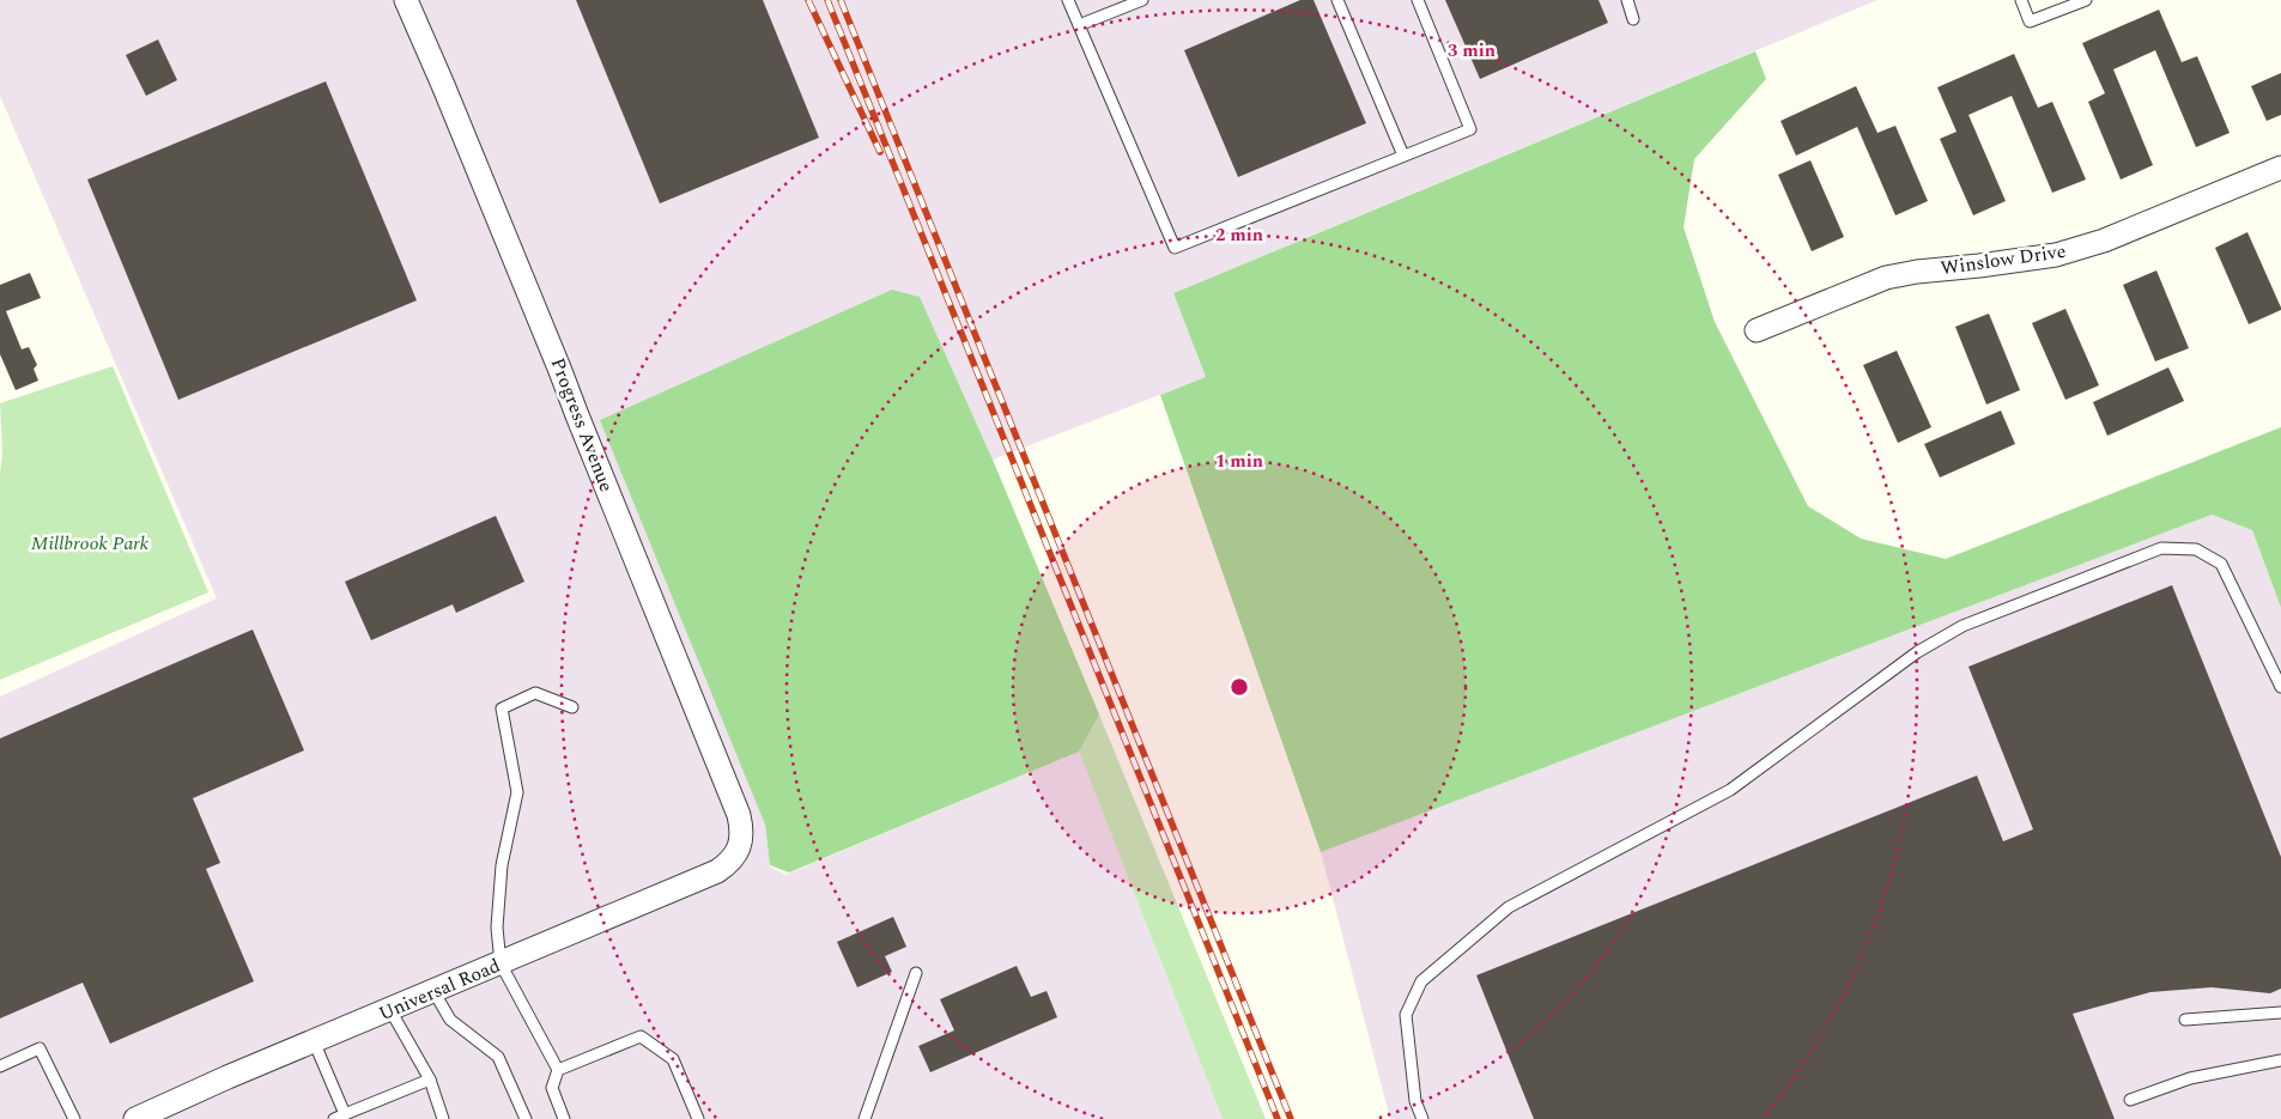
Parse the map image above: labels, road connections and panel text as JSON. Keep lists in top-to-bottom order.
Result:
{
  "streets": {
    "street": ["Winslow Drive", "Progress Avenue", "Universal Road"]
  },
  "crossings": [
    ["Progress Avenue", "Universal Road"]
  ],
  "parks": ["Millbrook Park"],
  "rings": ["3 min", "2 min", "1 min"]
}
